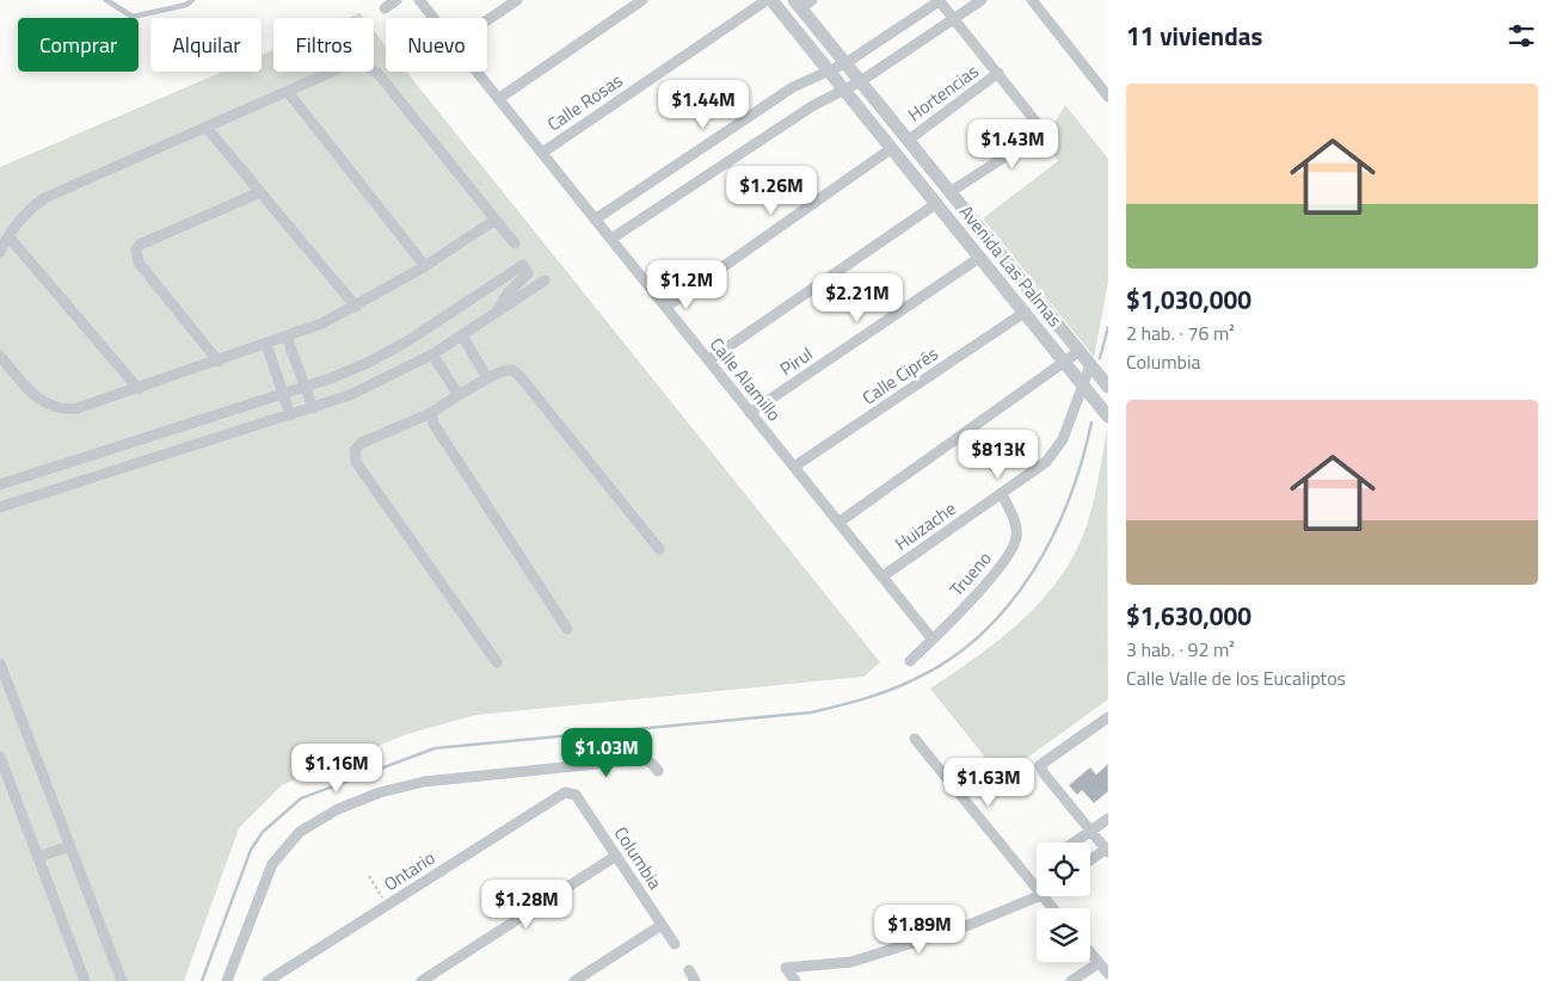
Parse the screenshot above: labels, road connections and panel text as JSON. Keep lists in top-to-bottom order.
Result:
{
  "streets": {
    "street": [
      "Hortencias",
      "Calle Rosas",
      "Avenida Las Palmas",
      "Pirul",
      "Calle Ciprés",
      "Calle Alamillo",
      "Huizache",
      "Trueno",
      "Columbia",
      "Ontario"
    ]
  },
  "crossings": [
    ["Hortencias", "Avenida Las Palmas"],
    ["Calle Rosas", "Calle Alamillo"],
    ["Avenida Las Palmas", "Pirul"],
    ["Avenida Las Palmas", "Calle Ciprés"],
    ["Avenida Las Palmas", "Huizache"],
    ["Pirul", "Calle Alamillo"],
    ["Calle Ciprés", "Calle Alamillo"],
    ["Calle Alamillo", "Huizache"],
    ["Calle Alamillo", "Trueno"],
    ["Huizache", "Trueno"],
    ["Columbia", "Ontario"]
  ],
  "page": {
    "heading": "11 viviendas",
    "chip": [
      "Comprar",
      "Alquilar",
      "Filtros",
      "Nuevo"
    ],
    "list": [
      {
        "name": "$1,030,000",
        "note": "2 hab. · 76 m² · Columbia"
      },
      {
        "name": "$1,630,000",
        "note": "3 hab. · 92 m² · Calle Valle de los Eucaliptos"
      }
    ],
    "price": [
      "$1.44M",
      "$1.43M",
      "$1.26M",
      "$1.2M",
      "$2.21M",
      "$813K",
      "$1.03M",
      "$1.16M",
      "$1.63M",
      "$1.28M",
      "$1.89M"
    ]
  }
}
